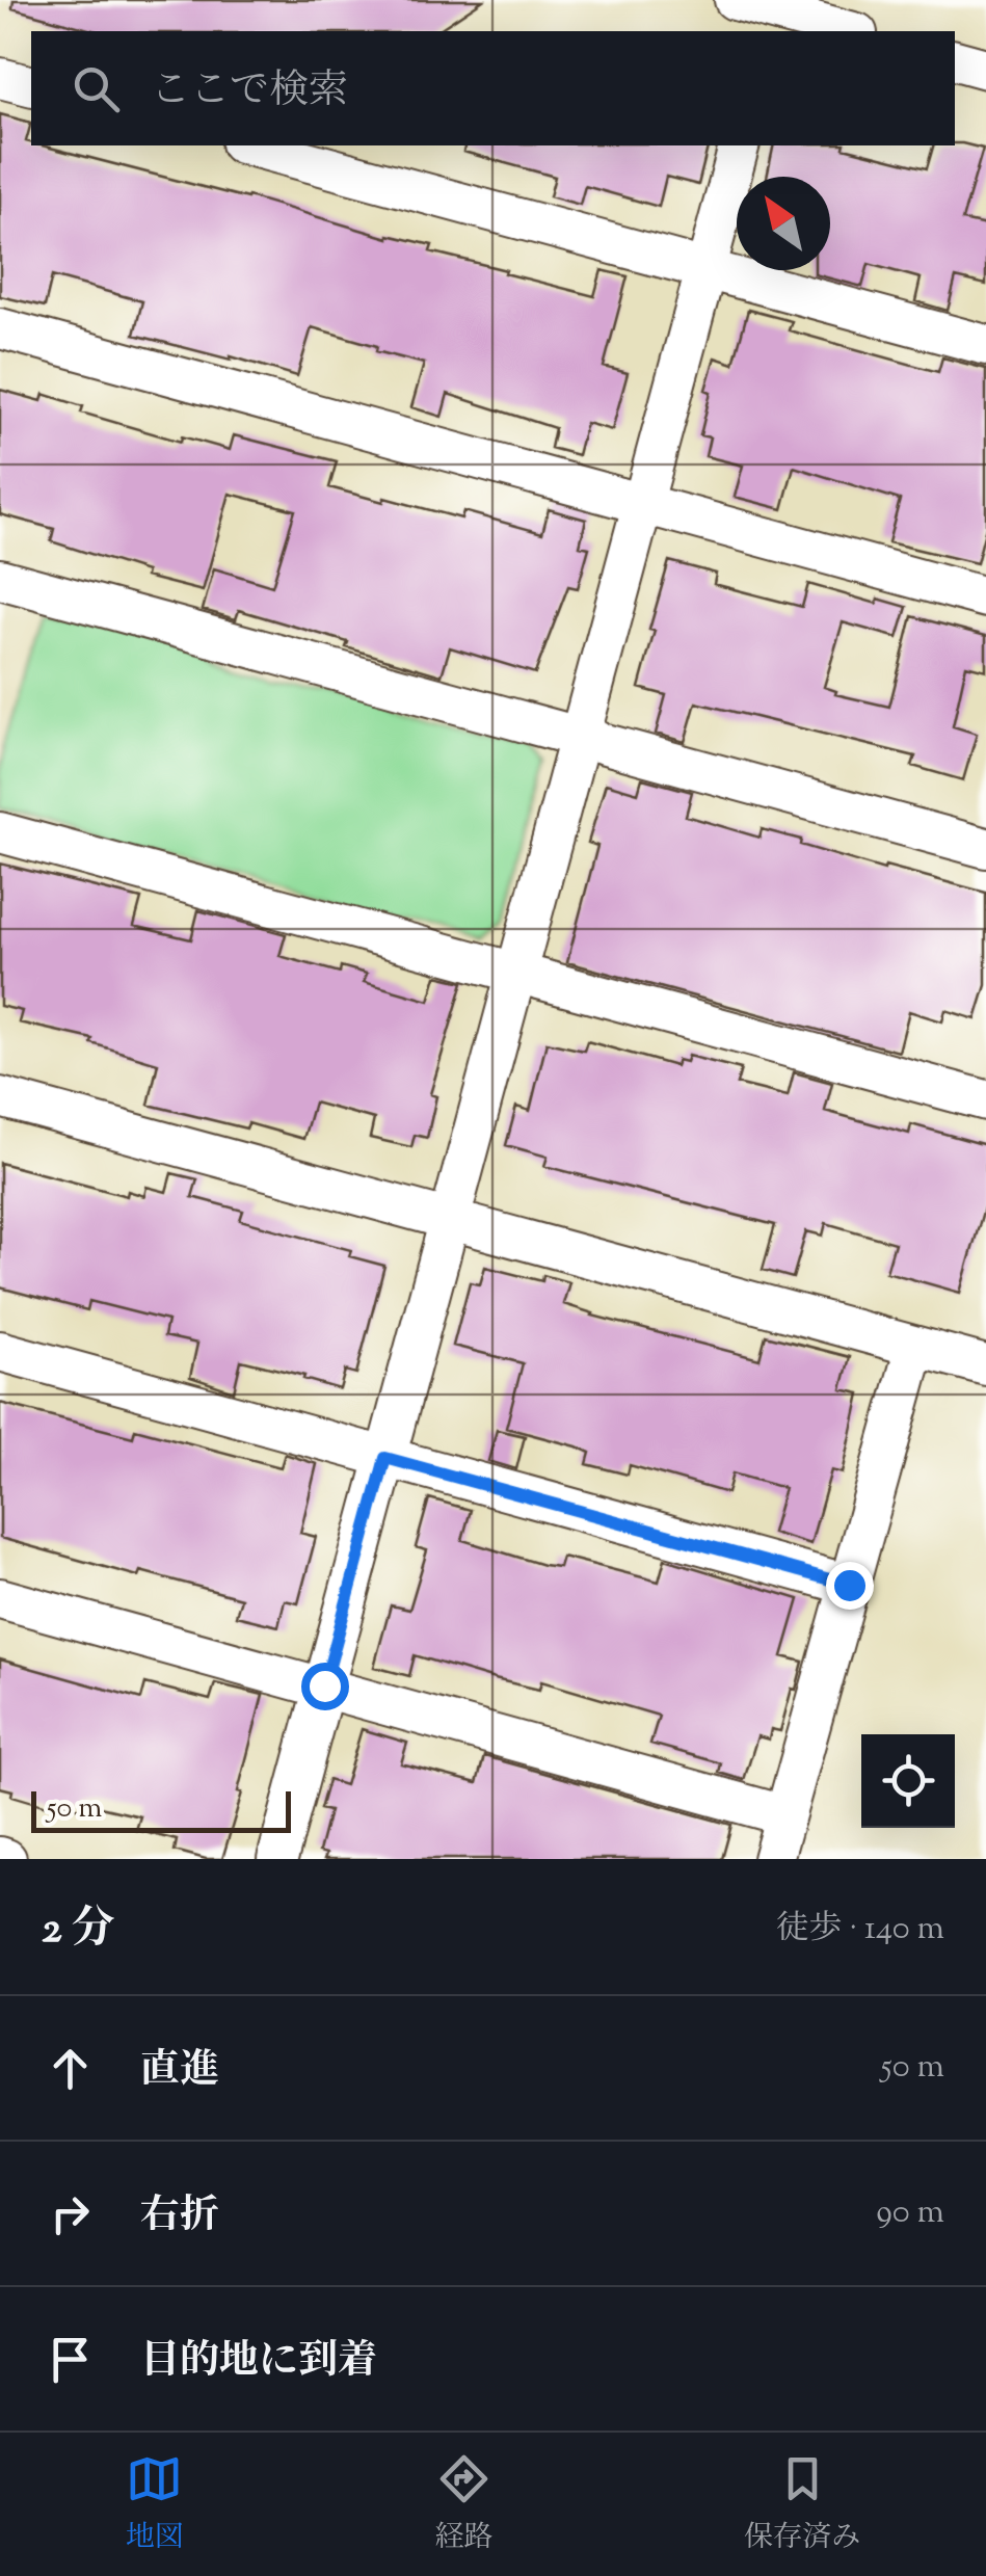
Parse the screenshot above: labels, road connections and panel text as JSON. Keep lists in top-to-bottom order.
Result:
{
  "scale_bar": "50 m",
  "north": "top left",
  "page": {
    "search": "ここで検索",
    "scale": "50 m",
    "heading": ["2 分", "徒歩 · 140 m"],
    "list": [
      ["直進", "50 m"],
      ["右折", "90 m"],
      "目的地に到着"
    ],
    "nav": ["地図", "経路", "保存済み"]
  }
}
